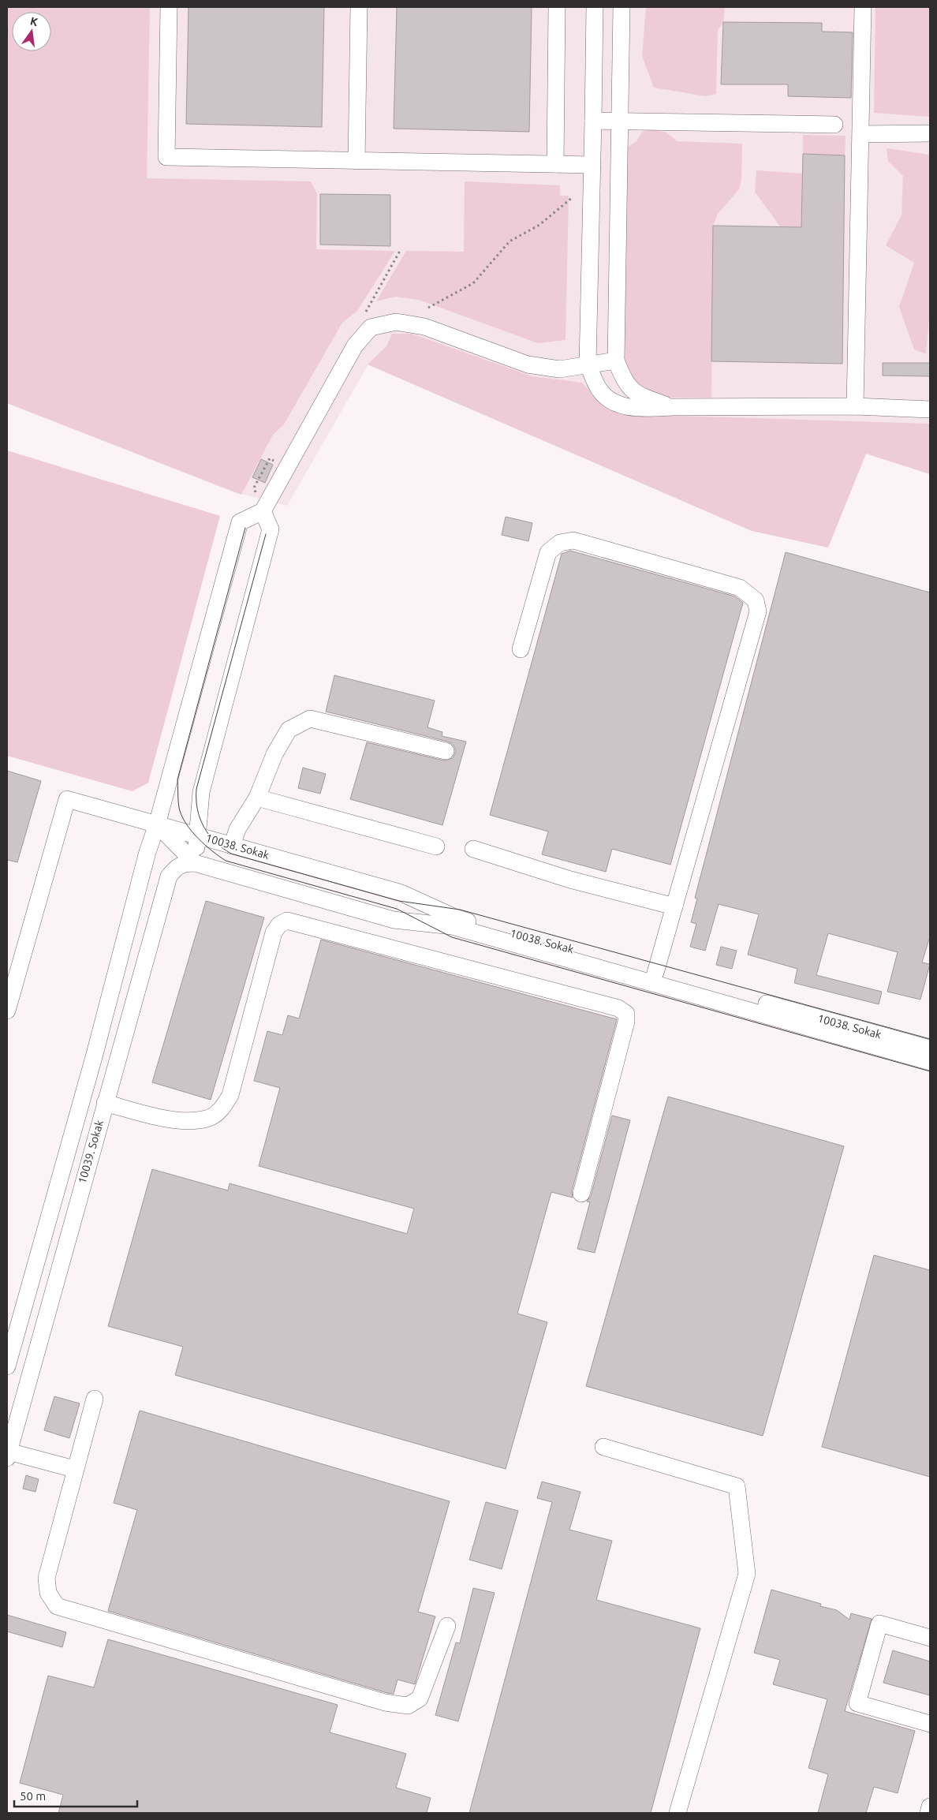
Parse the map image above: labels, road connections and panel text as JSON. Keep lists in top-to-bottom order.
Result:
{
  "streets": {
    "street": ["10038. Sokak", "10039. Sokak"]
  },
  "crossings": [
    ["10038. Sokak", "10039. Sokak"]
  ],
  "scale_bar": "50 m",
  "north": "top"
}
